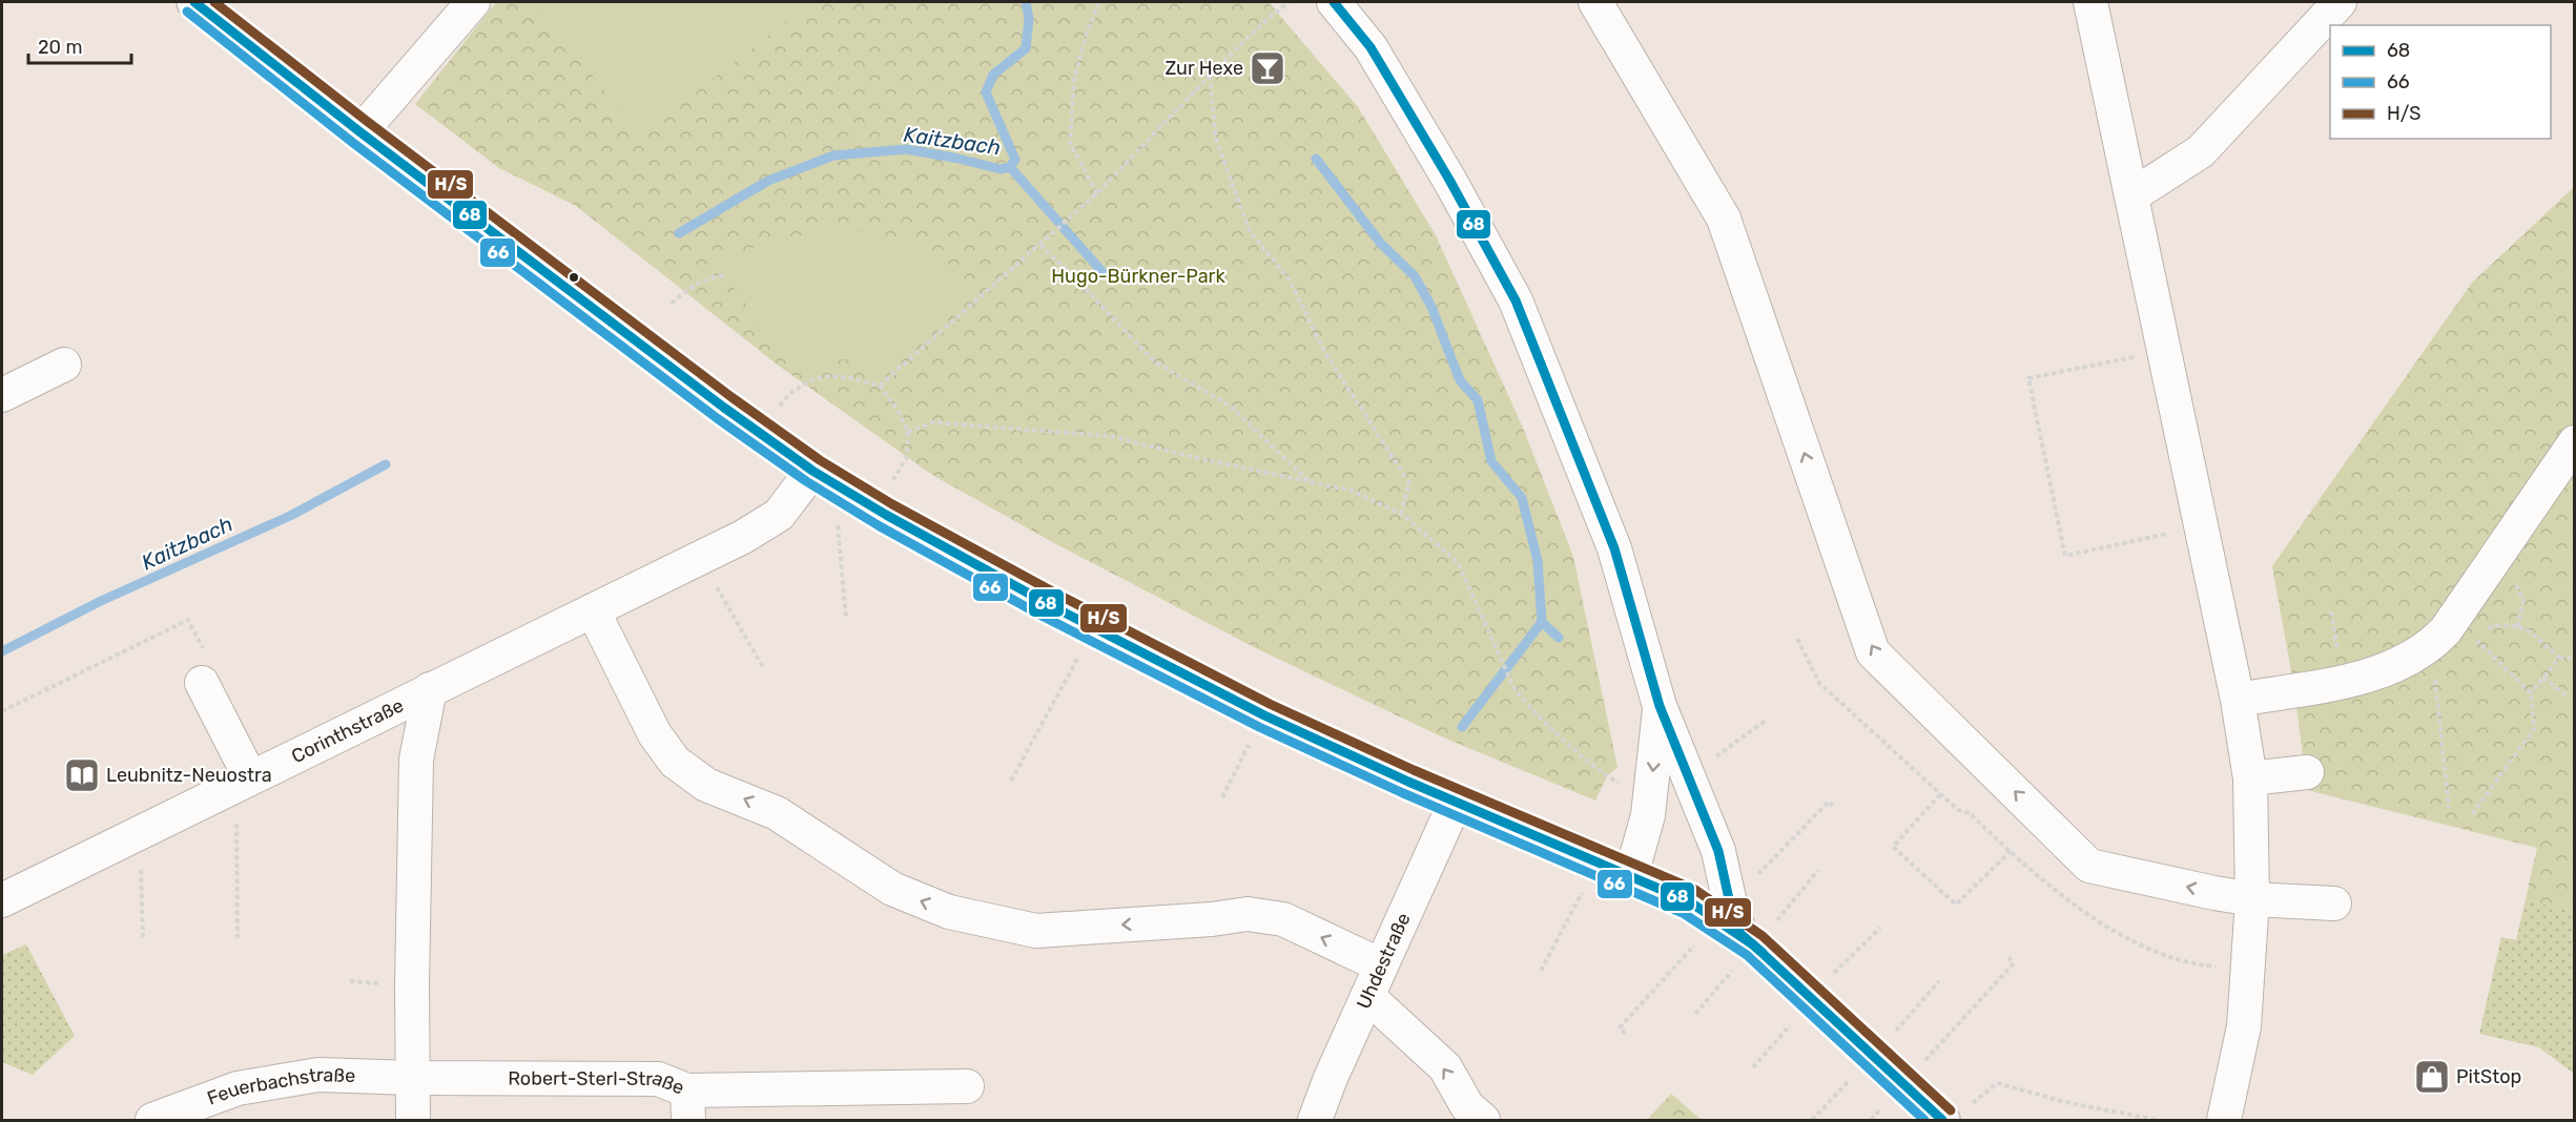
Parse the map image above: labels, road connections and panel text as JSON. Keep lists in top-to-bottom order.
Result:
{
  "streets": {
    "street": [
      "Corinthstraße",
      "Uhdestraße",
      "Robert-Sterl-Straße",
      "Feuerbachstraße"
    ]
  },
  "crossings": [
    ["Robert-Sterl-Straße", "Feuerbachstraße"]
  ],
  "water": ["Kaitzbach"],
  "parks": ["Hugo-Bürkner-Park"],
  "places": {
    "bar": ["Zur Hexe"],
    "library": ["Leubnitz-Neuostra"],
    "shop": ["PitStop"]
  },
  "lines": ["transit line 68", "transit line H/S", "transit line 66"],
  "legend": ["68", "66", "H/S"],
  "scale_bar": "20 m"
}
